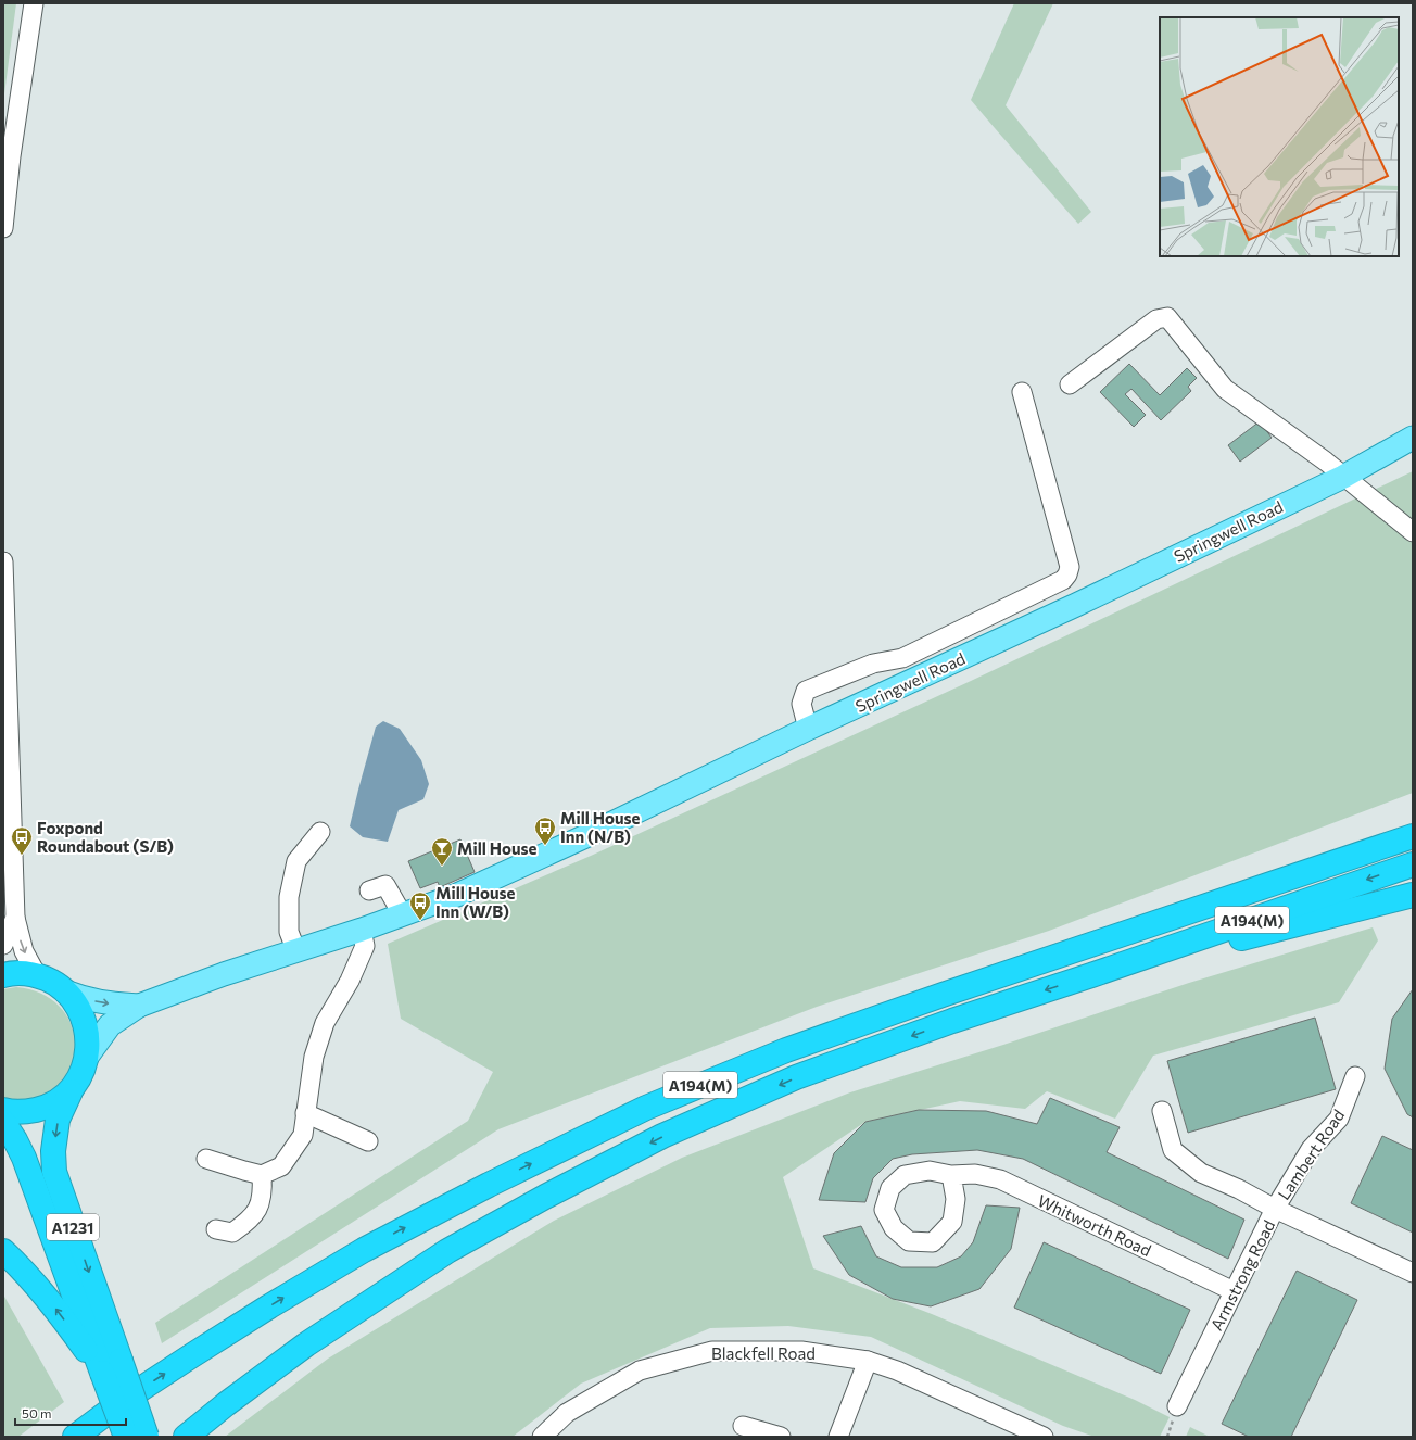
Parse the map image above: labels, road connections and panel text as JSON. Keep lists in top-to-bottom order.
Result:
{
  "streets": {
    "highway": ["A194(M)", "A1231"],
    "main road": ["Springwell Road"],
    "street": [
      "Lambert Road",
      "Whitworth Road",
      "Armstrong Road",
      "Blackfell Road"
    ]
  },
  "crossings": [
    ["Lambert Road", "Armstrong Road"],
    ["Whitworth Road", "Armstrong Road"]
  ],
  "places": {
    "bus stop": ["Mill House Inn (N/B)", "Foxpond Roundabout (S/B)", "Mill House Inn (W/B)"],
    "bar": ["Mill House"]
  },
  "scale_bar": "50 m"
}
